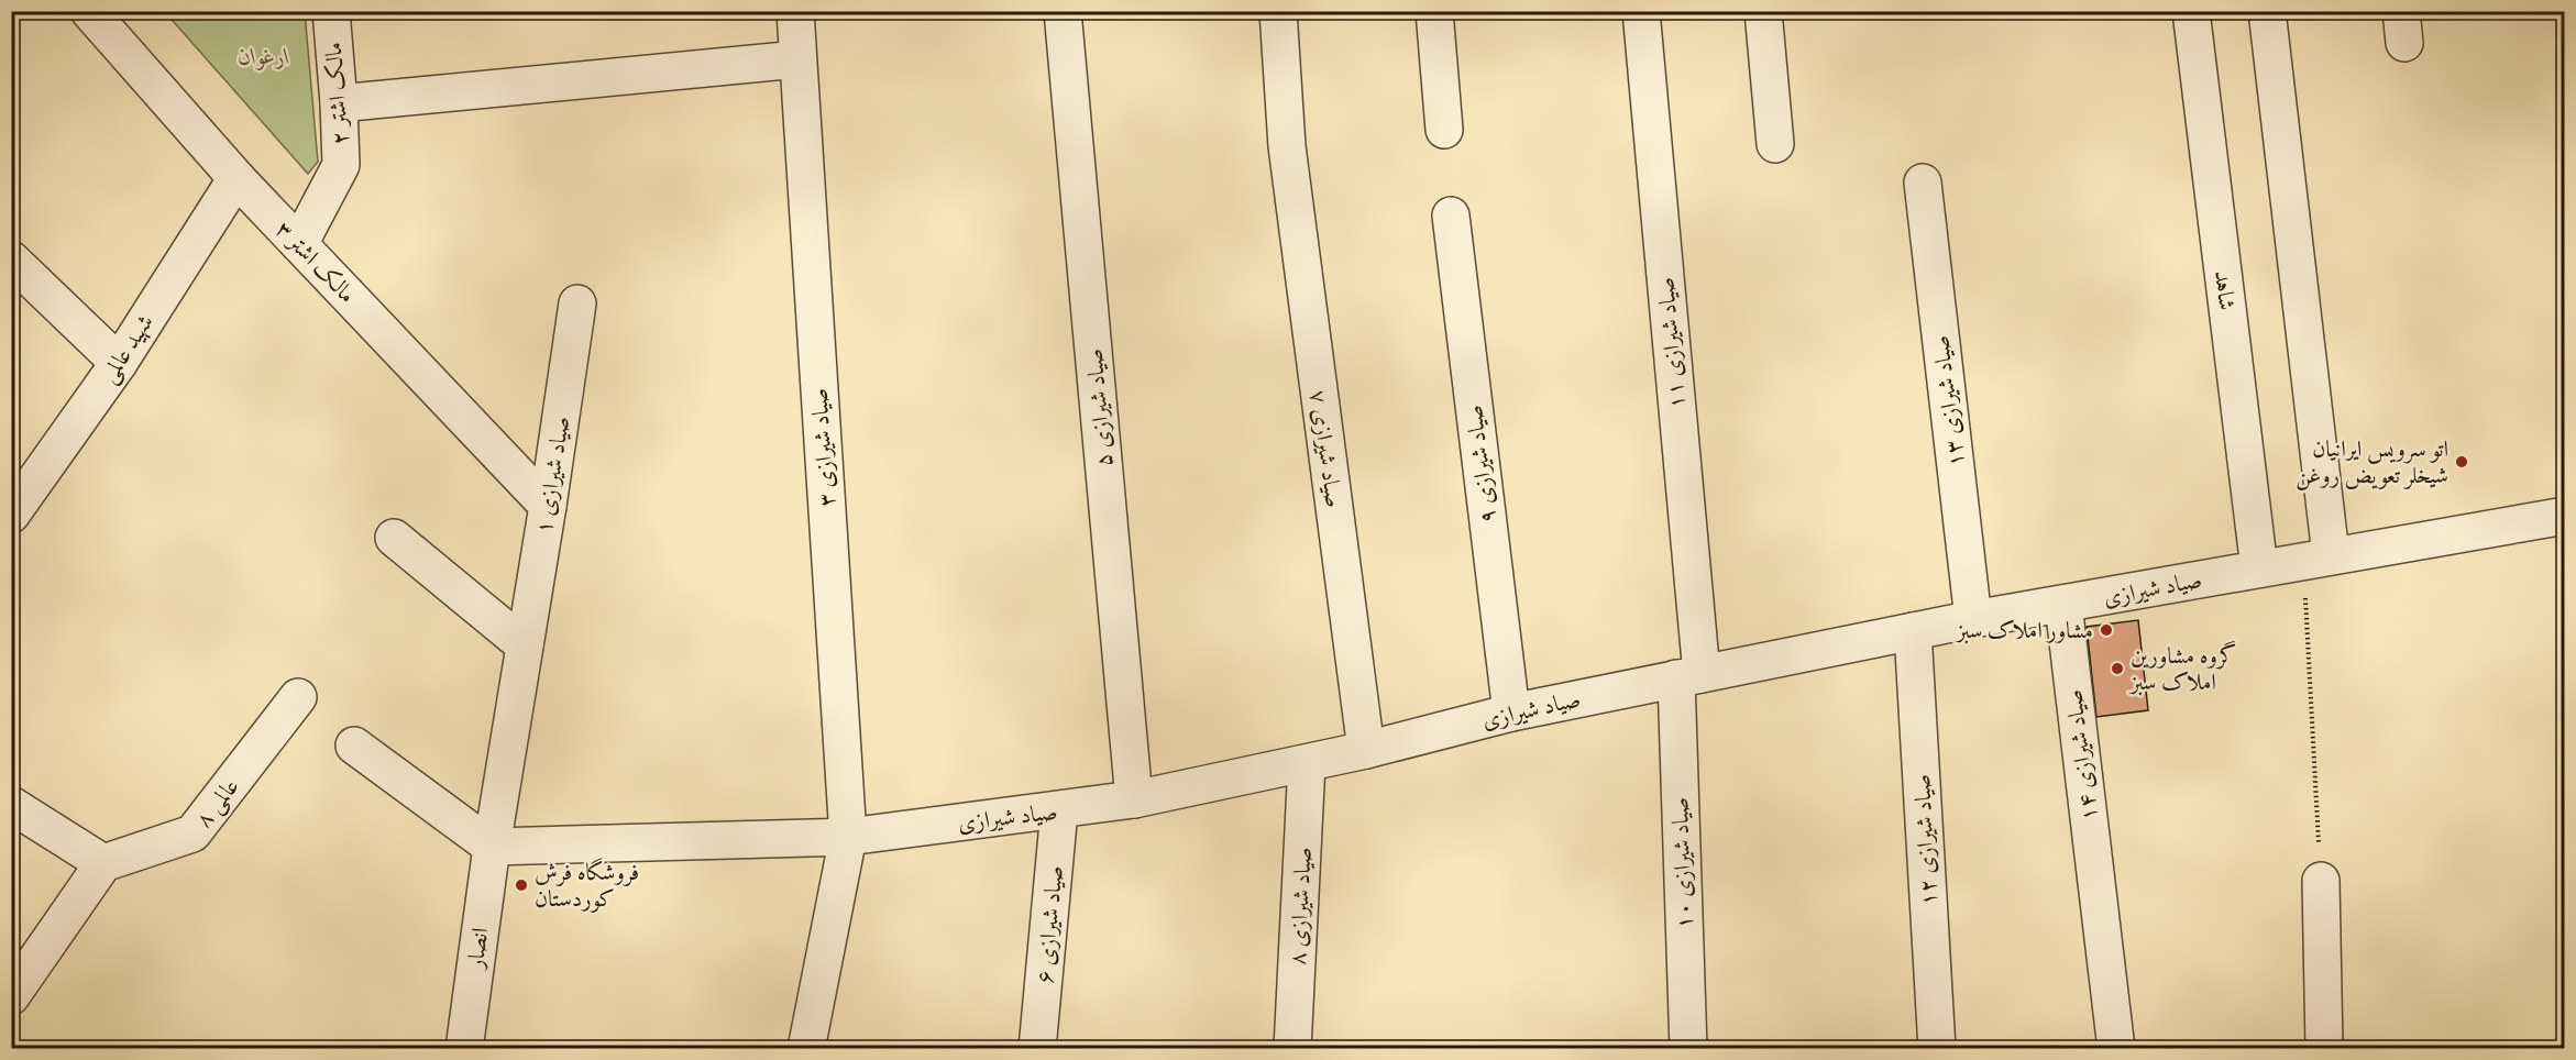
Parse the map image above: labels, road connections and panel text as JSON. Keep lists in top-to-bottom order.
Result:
{
  "streets": {
    "street": [
      "مالک اشتر ۲",
      "مالک اشتر ۳",
      "شاهد",
      "صیاد شیرازی ۱۱",
      "شهید عالمی",
      "صیاد شیرازی ۱۳",
      "صیاد شیرازی ۵",
      "صیاد شیرازی ۳",
      "صیاد شیرازی ۷",
      "صیاد شیرازی ۹",
      "صیاد شیرازی ۱",
      "صیاد شیرازی",
      "صیاد شیرازی ۱۴",
      "عالمی ۸",
      "صیاد شیرازی ۱۲",
      "صیاد شیرازی ۱۰",
      "صیاد شیرازی ۸",
      "صیاد شیرازی ۶",
      "انصار"
    ]
  },
  "crossings": [
    ["مالک اشتر ۲", "مالک اشتر ۳"],
    ["مالک اشتر ۳", "شهید عالمی"],
    ["مالک اشتر ۳", "صیاد شیرازی ۱"],
    ["شاهد", "صیاد شیرازی"],
    ["صیاد شیرازی ۱۱", "صیاد شیرازی"],
    ["صیاد شیرازی ۱۱", "صیاد شیرازی ۱۰"],
    ["صیاد شیرازی ۱۳", "صیاد شیرازی"],
    ["صیاد شیرازی ۵", "صیاد شیرازی"],
    ["صیاد شیرازی ۳", "صیاد شیرازی"],
    ["صیاد شیرازی ۷", "صیاد شیرازی"],
    ["صیاد شیرازی ۹", "صیاد شیرازی"],
    ["صیاد شیرازی ۱", "صیاد شیرازی"],
    ["صیاد شیرازی ۱", "انصار"],
    ["صیاد شیرازی", "صیاد شیرازی ۱۴"],
    ["صیاد شیرازی", "صیاد شیرازی ۱۲"],
    ["صیاد شیرازی", "صیاد شیرازی ۱۰"],
    ["صیاد شیرازی", "صیاد شیرازی ۸"],
    ["صیاد شیرازی", "صیاد شیرازی ۶"],
    ["صیاد شیرازی", "انصار"]
  ],
  "parks": ["ارغوان"],
  "places": [
    "اتو سرویس ایرانیان شیخلر تعویض روغن",
    "مشاور املاک سبز",
    "گروه مشاورین املاک سبز",
    "فروشگاه فرش کوردستان"
  ]
}
